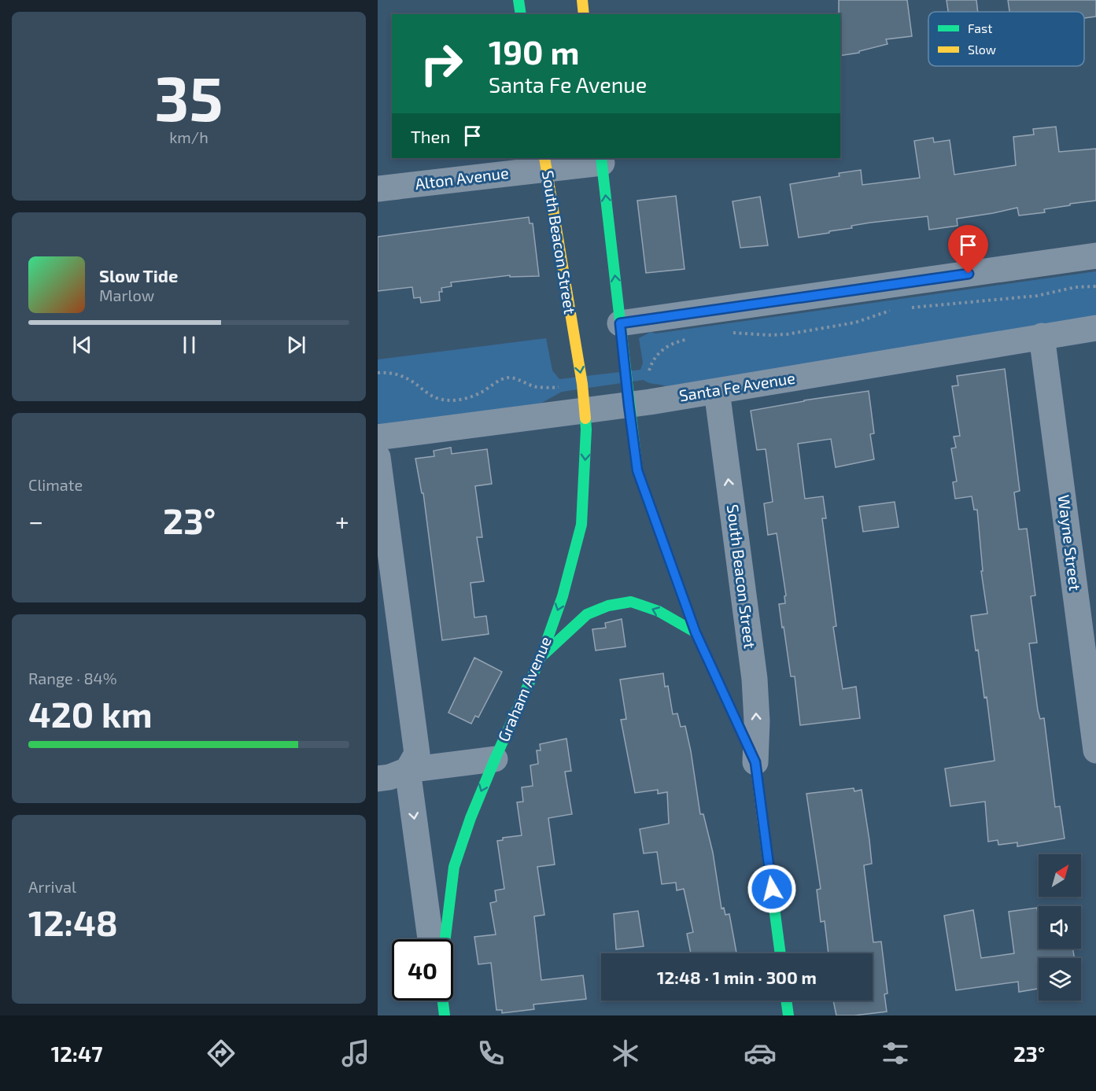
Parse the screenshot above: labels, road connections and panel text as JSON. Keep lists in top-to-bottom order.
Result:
{
  "streets": {
    "street": [
      "Alton Avenue",
      "South Beacon Street",
      "Santa Fe Avenue",
      "Wayne Street",
      "Graham Avenue"
    ]
  },
  "crossings": [
    ["Alton Avenue", "South Beacon Street"],
    ["South Beacon Street", "Santa Fe Avenue"],
    ["South Beacon Street", "Graham Avenue"],
    ["Santa Fe Avenue", "Wayne Street"],
    ["Santa Fe Avenue", "Graham Avenue"]
  ],
  "legend": ["Fast", "Slow"],
  "north": "top right",
  "page": {
    "tile": [
      ["35", "km/h"],
      "Climate",
      ["Range · 84%", "420 km"],
      ["Arrival", "12:48"]
    ],
    "turn": ["190 m", "Santa Fe Avenue"],
    "then": "Then",
    "song": ["Slow Tide", "Marlow"],
    "heat": ["−", "23°", "+"],
    "limit": "40",
    "trip": "12:48 · 1 min · 300 m",
    "tabs": ["12:47", "23°"]
  }
}
